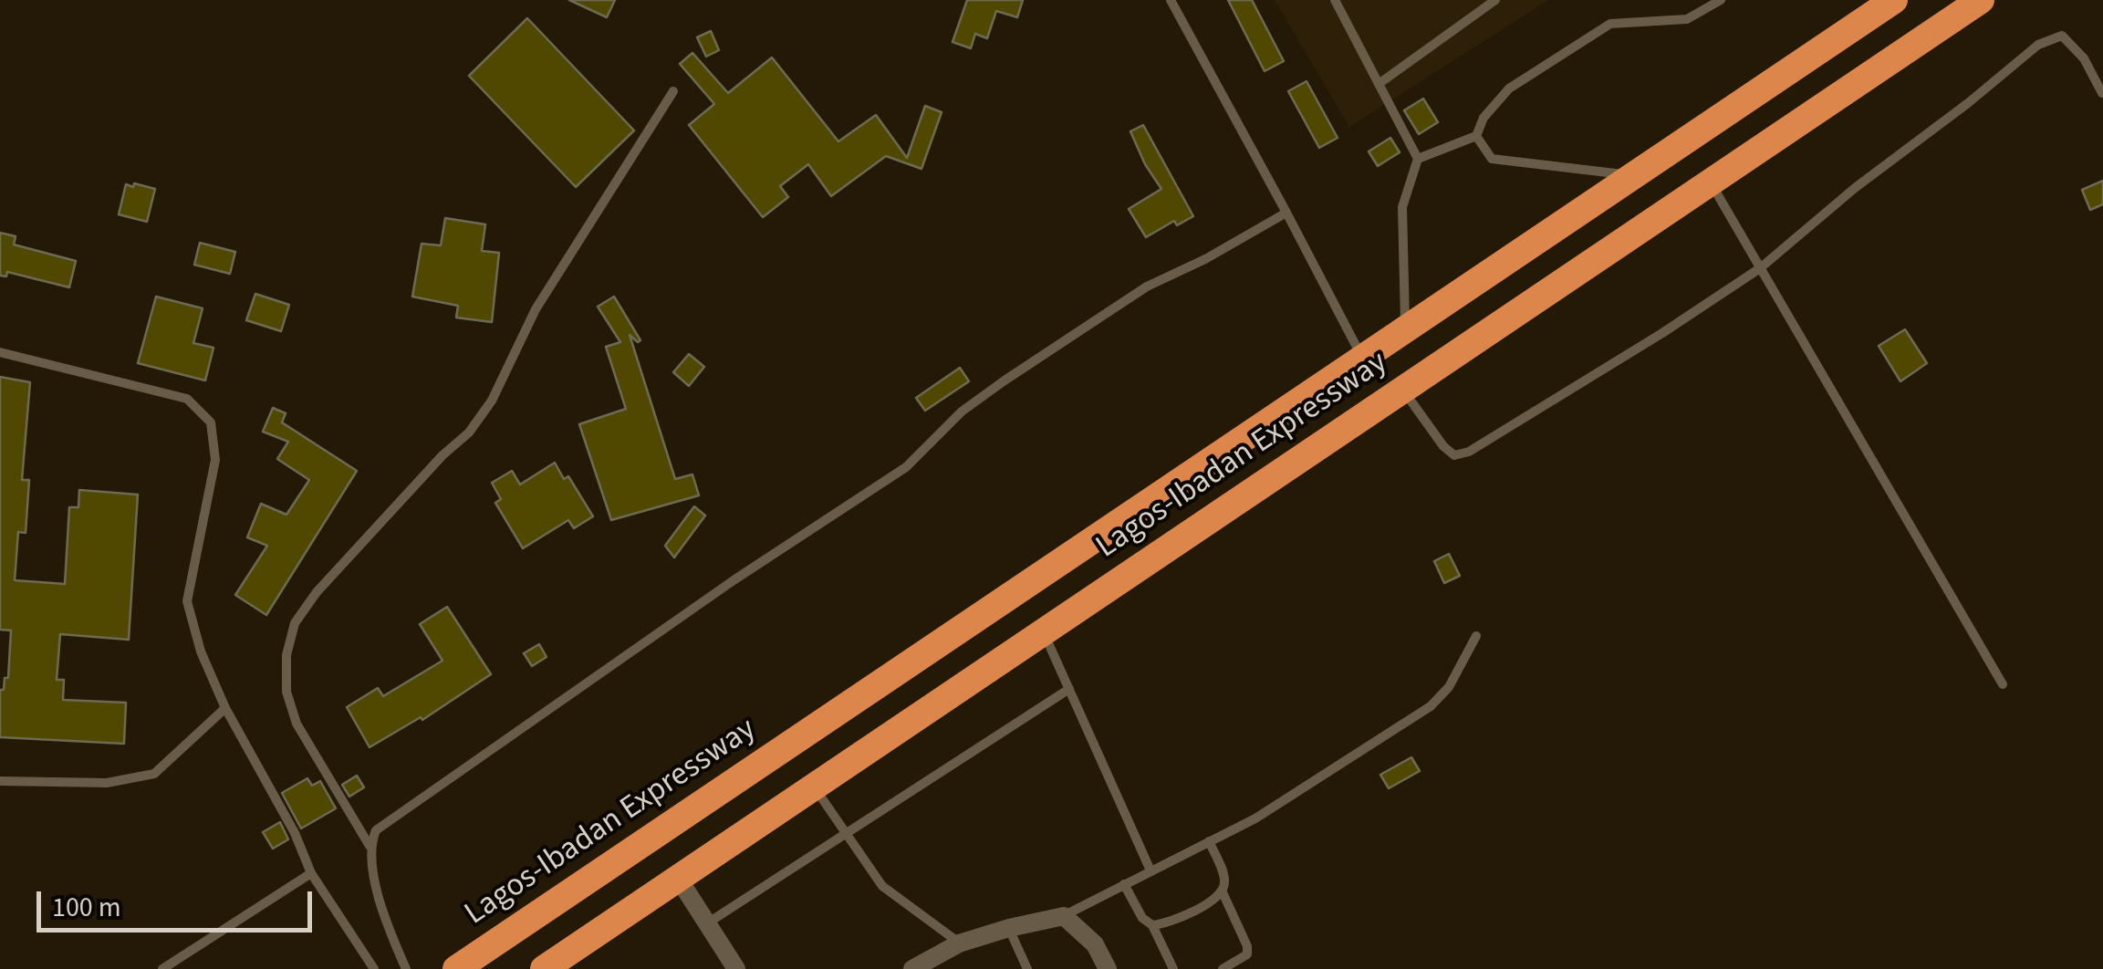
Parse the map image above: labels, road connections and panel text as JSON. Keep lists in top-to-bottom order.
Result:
{
  "streets": {
    "highway": ["Lagos-Ibadan Expressway"]
  },
  "scale_bar": "100 m"
}
